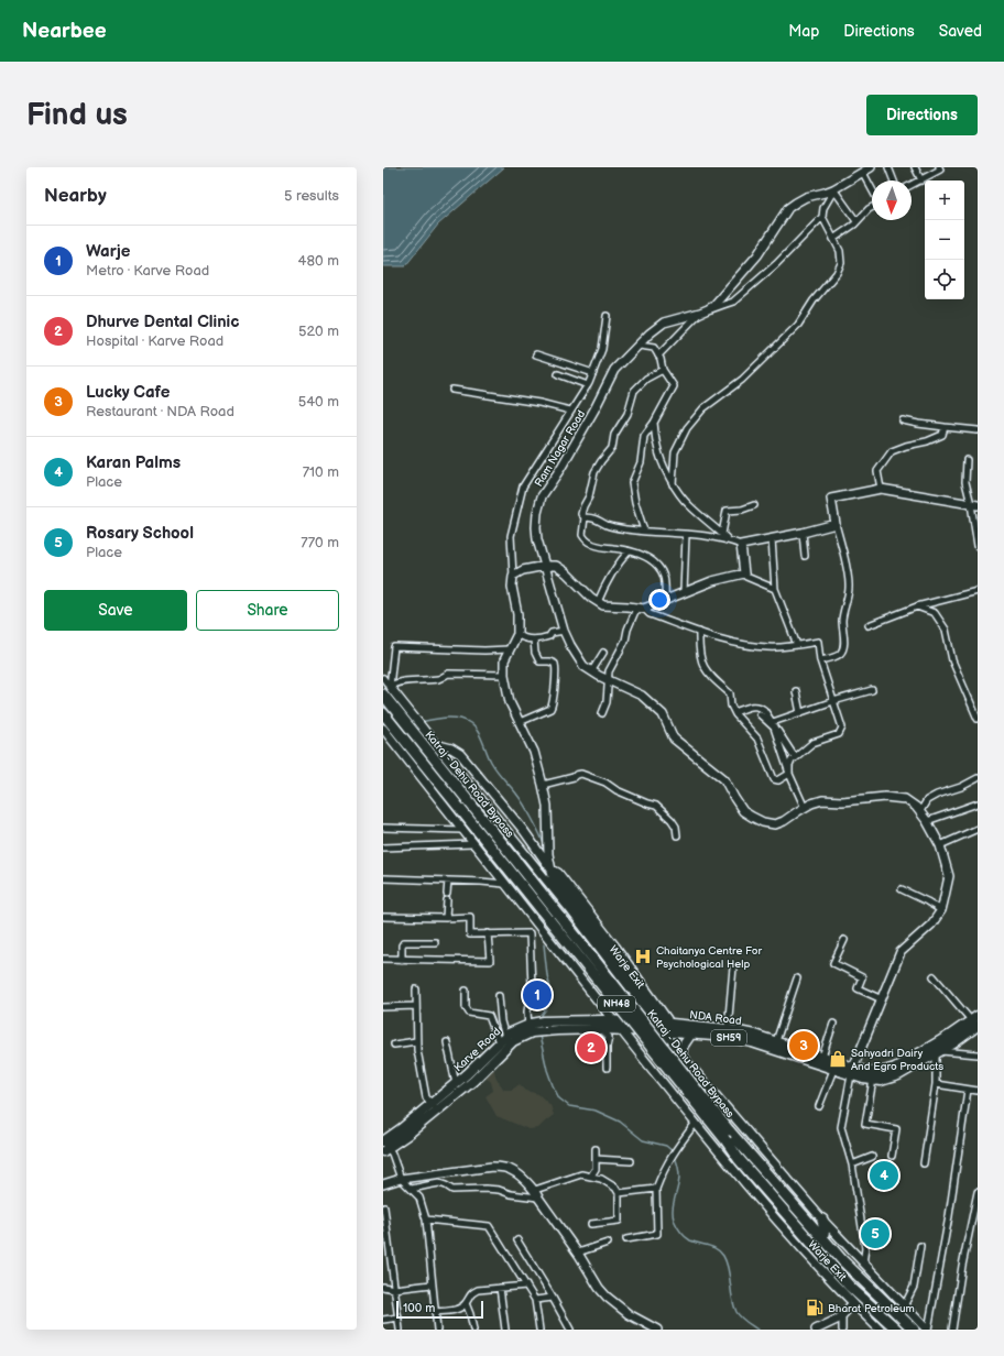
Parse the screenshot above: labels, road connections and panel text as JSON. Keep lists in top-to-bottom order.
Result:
{
  "streets": {
    "highway": ["Katraj - Dehu Road Bypass", "NH48"],
    "main road": ["NDA Road", "SH59", "Karve Road"],
    "street": ["Ram Nagar Road", "Warje Exit"]
  },
  "crossings": [
    ["Katraj - Dehu Road Bypass", "Warje Exit"],
    ["Warje Exit", "NDA Road"],
    ["Warje Exit", "SH59"],
    ["NDA Road", "SH59"],
    ["SH59", "Karve Road"]
  ],
  "places": {
    "hospital": ["Chaitanya Centre For Psychological Help"],
    "shop": ["Sahyadri Dairy And Egro Products"],
    "fuel station": ["Bharat Petroleum"]
  },
  "scale_bar": "100 m",
  "north": "bottom",
  "page": {
    "header": "Nearbee",
    "nav": ["Map", "Directions", "Saved"],
    "buttons": [
      "Directions",
      ["Save", "Share"]
    ],
    "title": "Find us",
    "heading": ["Nearby", "5 results"],
    "map_buttons": ["+", "−"],
    "list": [
      {
        "mark": "1",
        "name": "Warje",
        "note": "Metro · Karve Road",
        "value": "480 m"
      },
      {
        "mark": "2",
        "name": "Dhurve Dental Clinic",
        "note": "Hospital · Karve Road",
        "value": "520 m"
      },
      {
        "mark": "3",
        "name": "Lucky Cafe",
        "note": "Restaurant · NDA Road",
        "value": "540 m"
      },
      {
        "mark": "4",
        "name": "Karan Palms",
        "note": "Place",
        "value": "710 m"
      },
      {
        "mark": "5",
        "name": "Rosary School",
        "note": "Place",
        "value": "770 m"
      }
    ],
    "pins": [
      "1",
      "3",
      "2",
      "4",
      "5"
    ],
    "scale": "100 m"
  }
}
